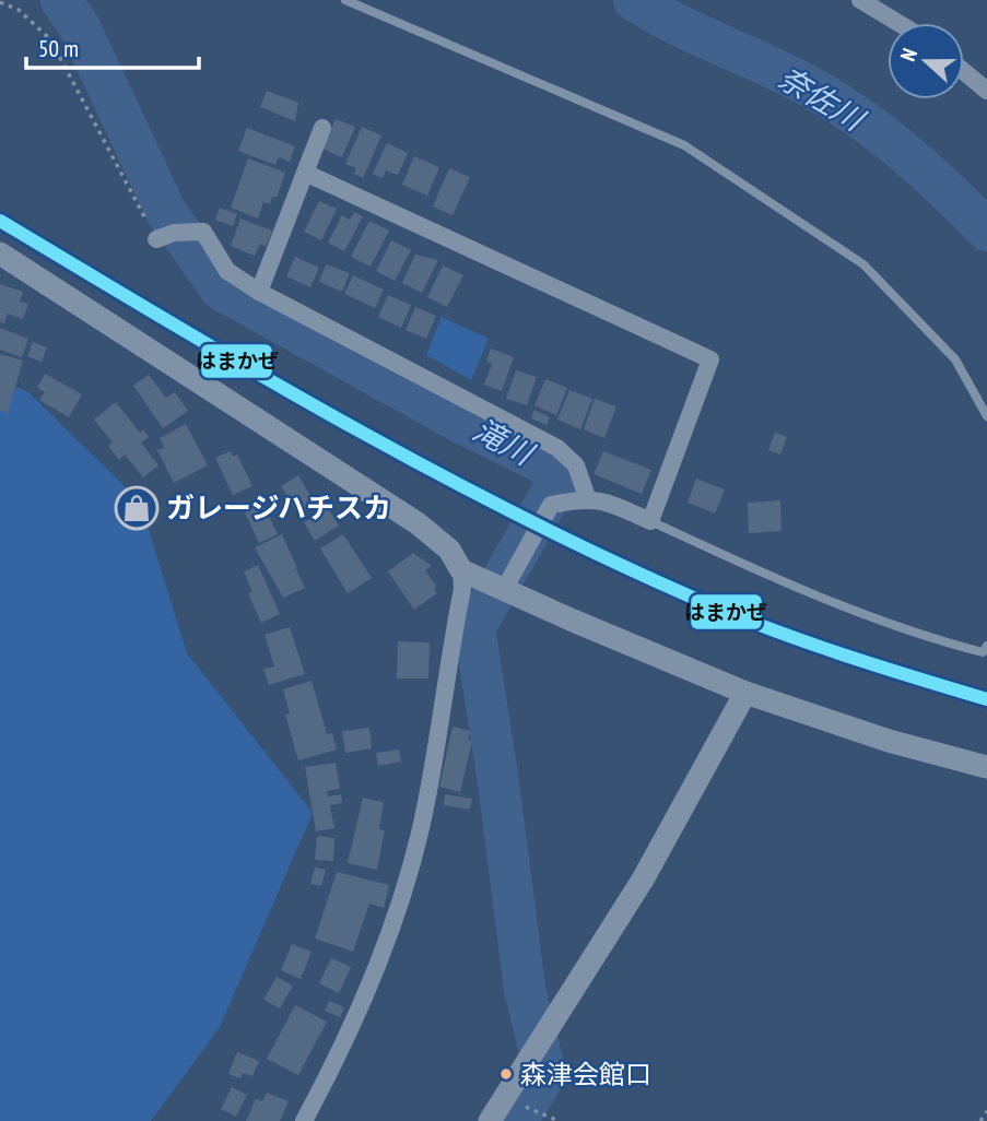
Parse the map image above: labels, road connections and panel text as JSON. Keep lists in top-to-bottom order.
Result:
{
  "water": ["奈佐川", "滝川"],
  "places": {
    "shop": ["ガレージハチスカ"],
    "other": ["森津会館口"]
  },
  "lines": ["transit line はまかぜ"],
  "scale_bar": "50 m",
  "north": "left"
}
